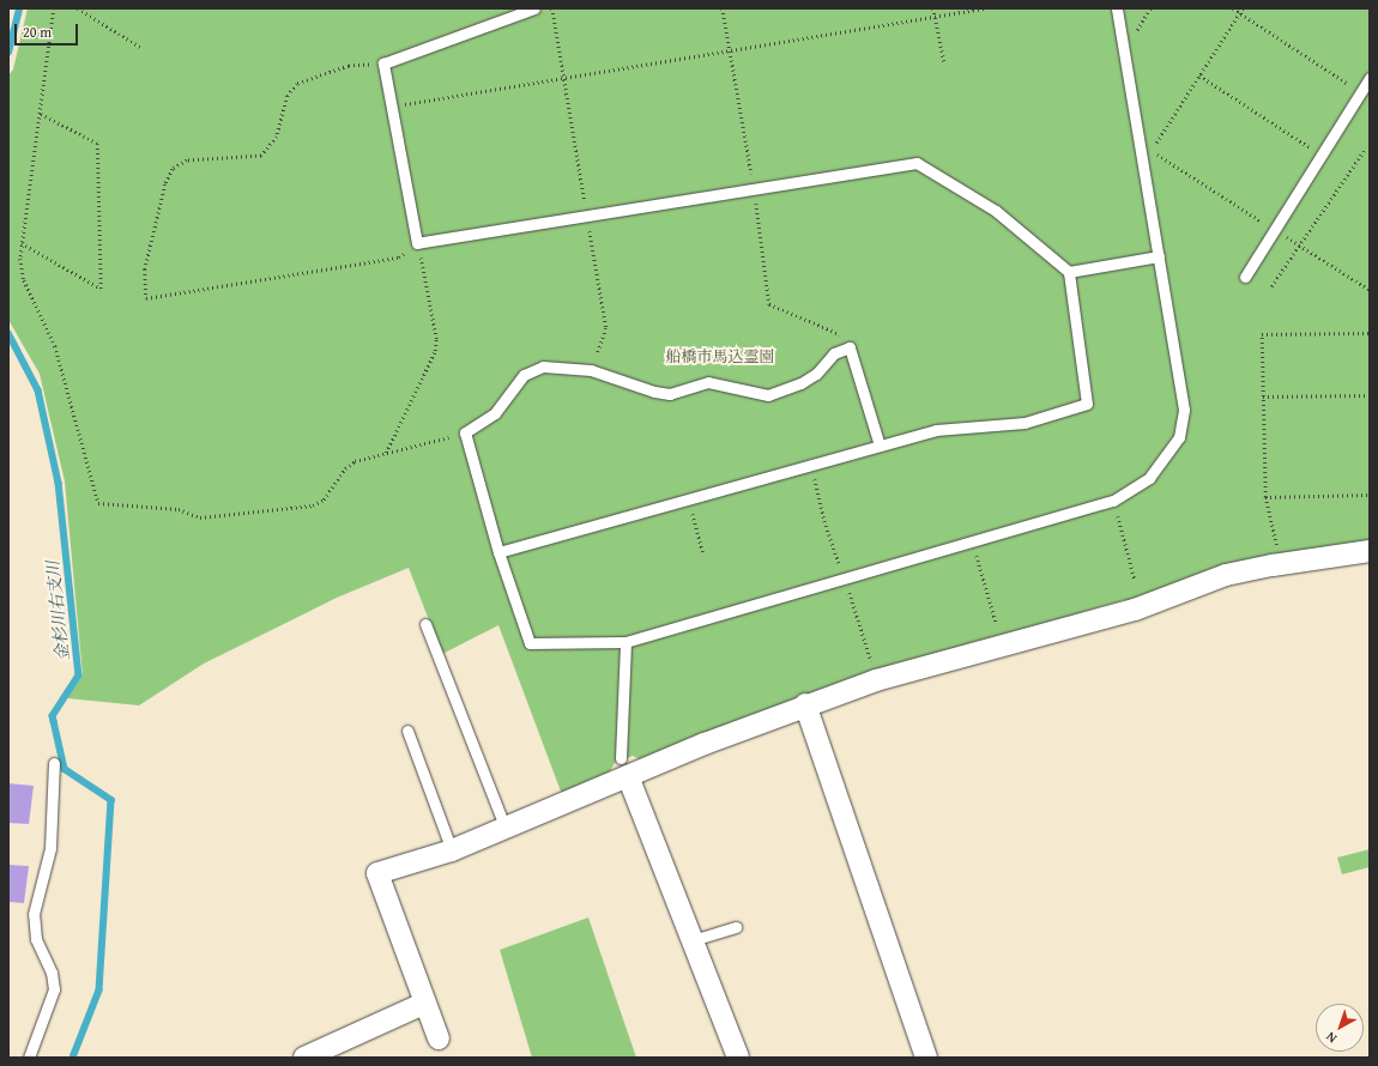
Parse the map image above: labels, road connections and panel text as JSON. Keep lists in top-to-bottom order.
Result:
{
  "water": ["金杉川右支川"],
  "parks": ["船橋市馬込霊園"],
  "scale_bar": "20 m",
  "north": "bottom left"
}
